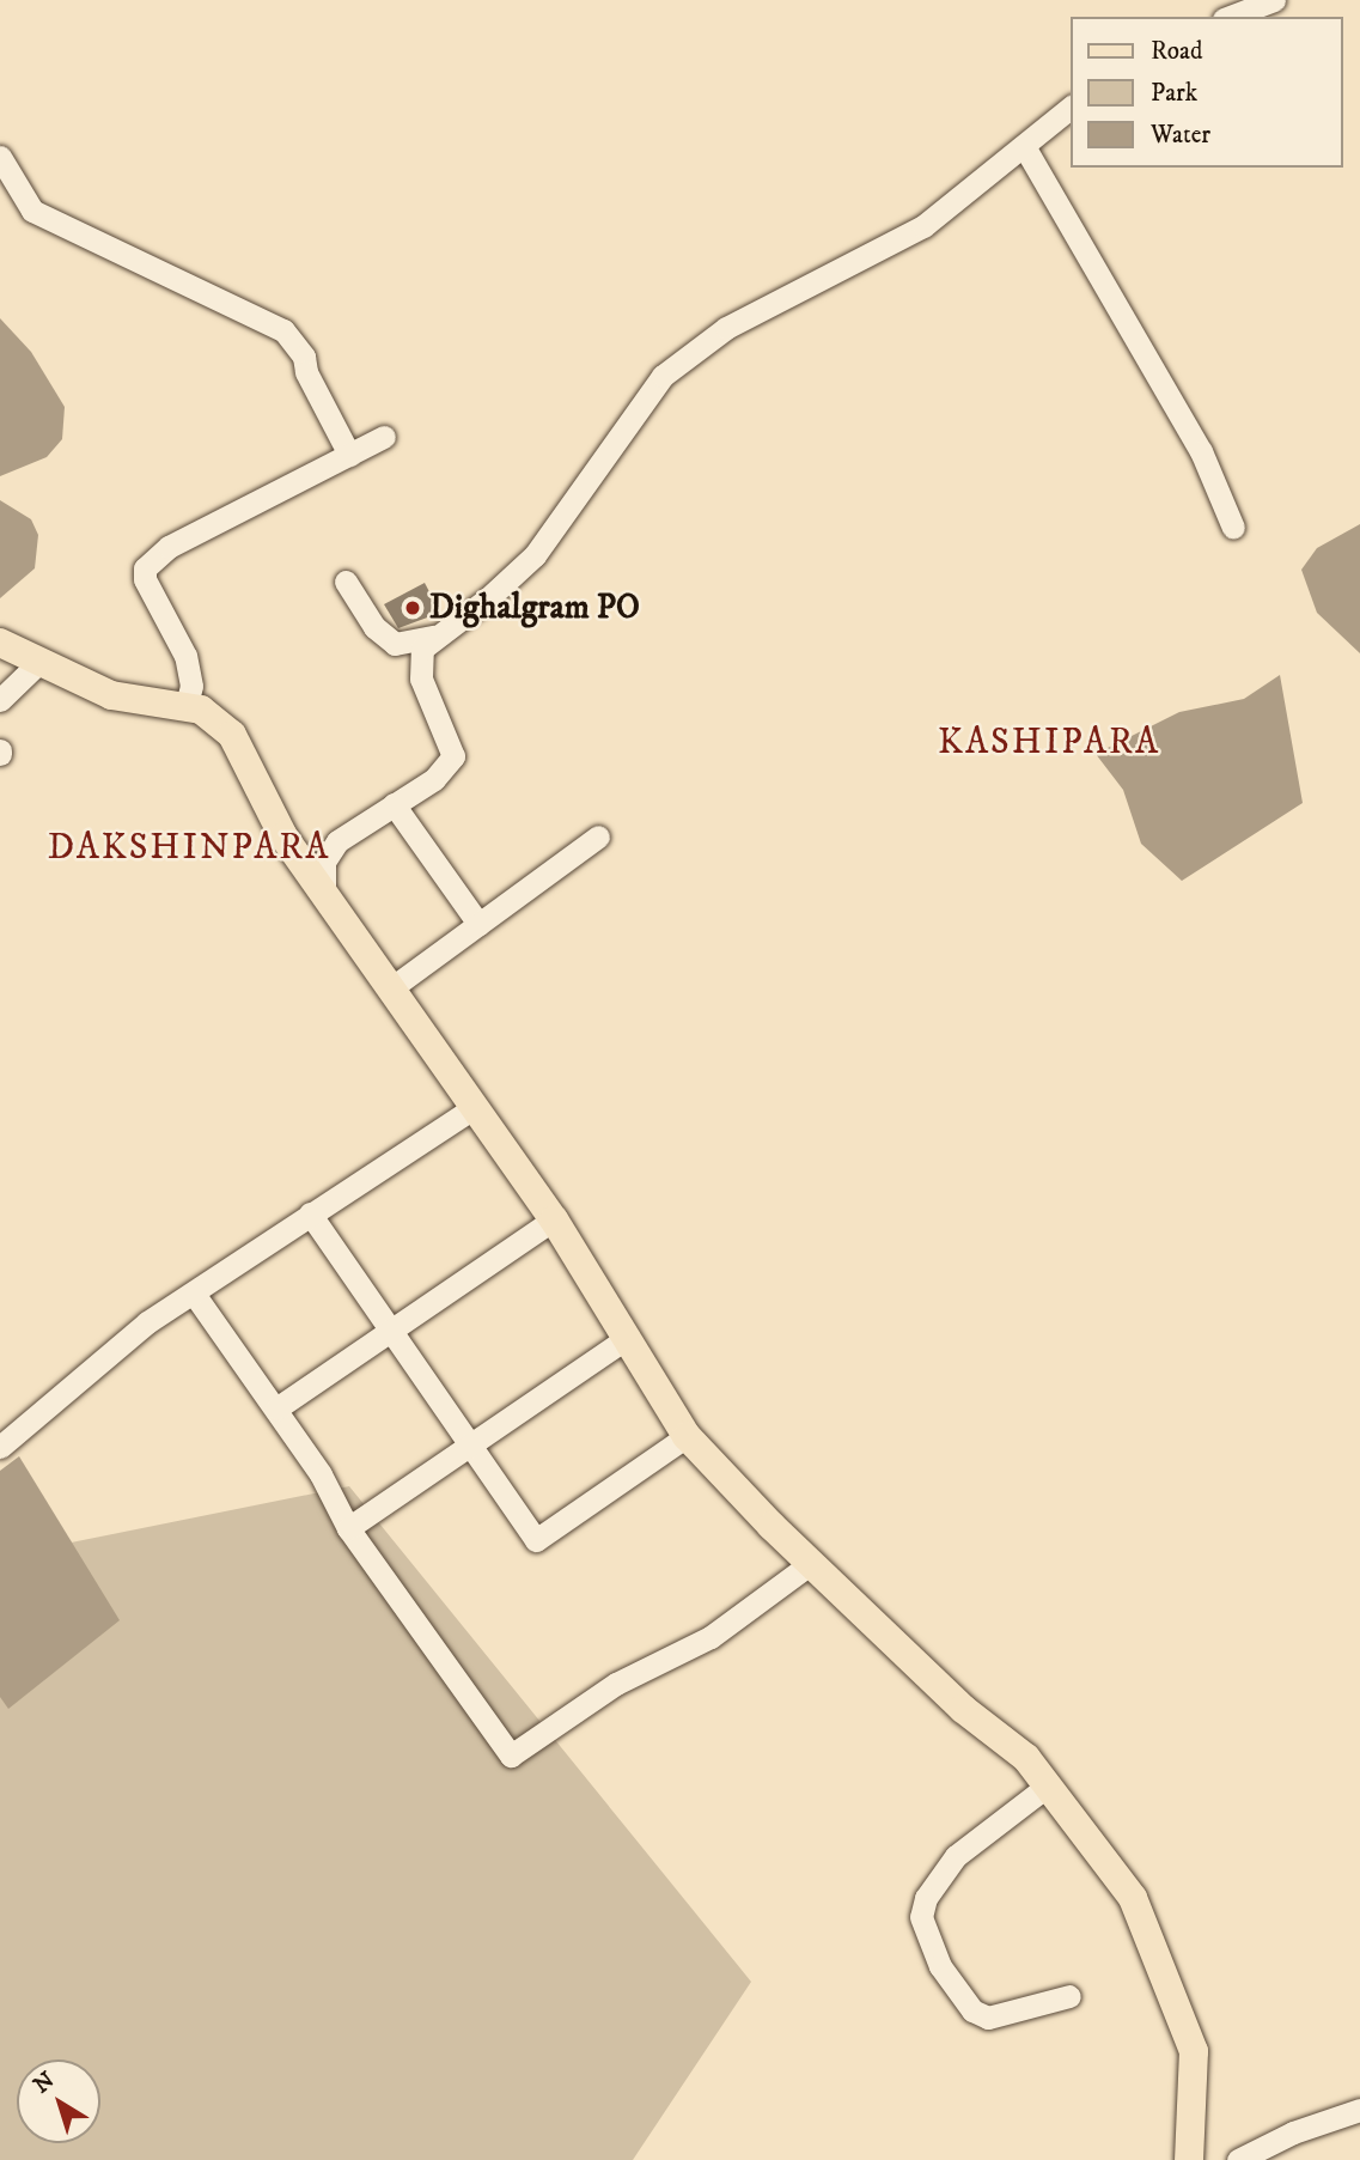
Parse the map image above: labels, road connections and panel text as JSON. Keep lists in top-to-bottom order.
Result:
{
  "districts": ["KASHIPARA", "DAKSHINPARA"],
  "places": ["Dighalgram PO"],
  "legend": ["Road", "Park", "Water"],
  "north": "top left"
}
